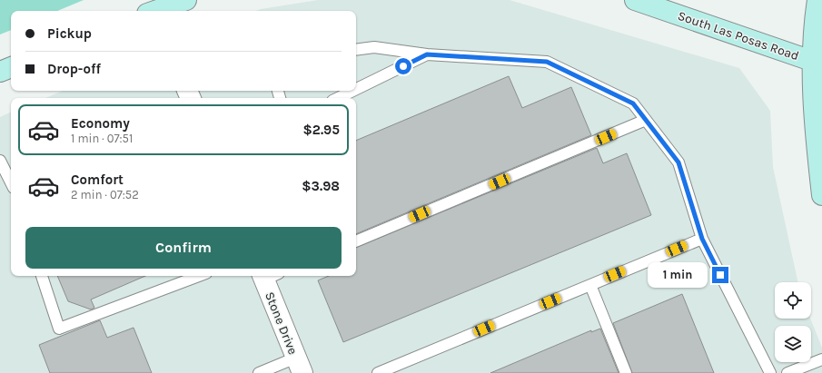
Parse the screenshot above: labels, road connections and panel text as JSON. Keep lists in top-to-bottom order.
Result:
{
  "streets": {
    "main road": ["South Las Posas Road"],
    "street": ["Stone Drive"]
  },
  "page": {
    "banner": ["Pickup", "Drop-off"],
    "list": [
      {
        "name": "Economy",
        "note": "1 min · 07:51",
        "value": "$2.95"
      },
      {
        "name": "Comfort",
        "note": "2 min · 07:52",
        "value": "$3.98"
      }
    ],
    "buttons": "Confirm",
    "bubble": "1 min"
  }
}
